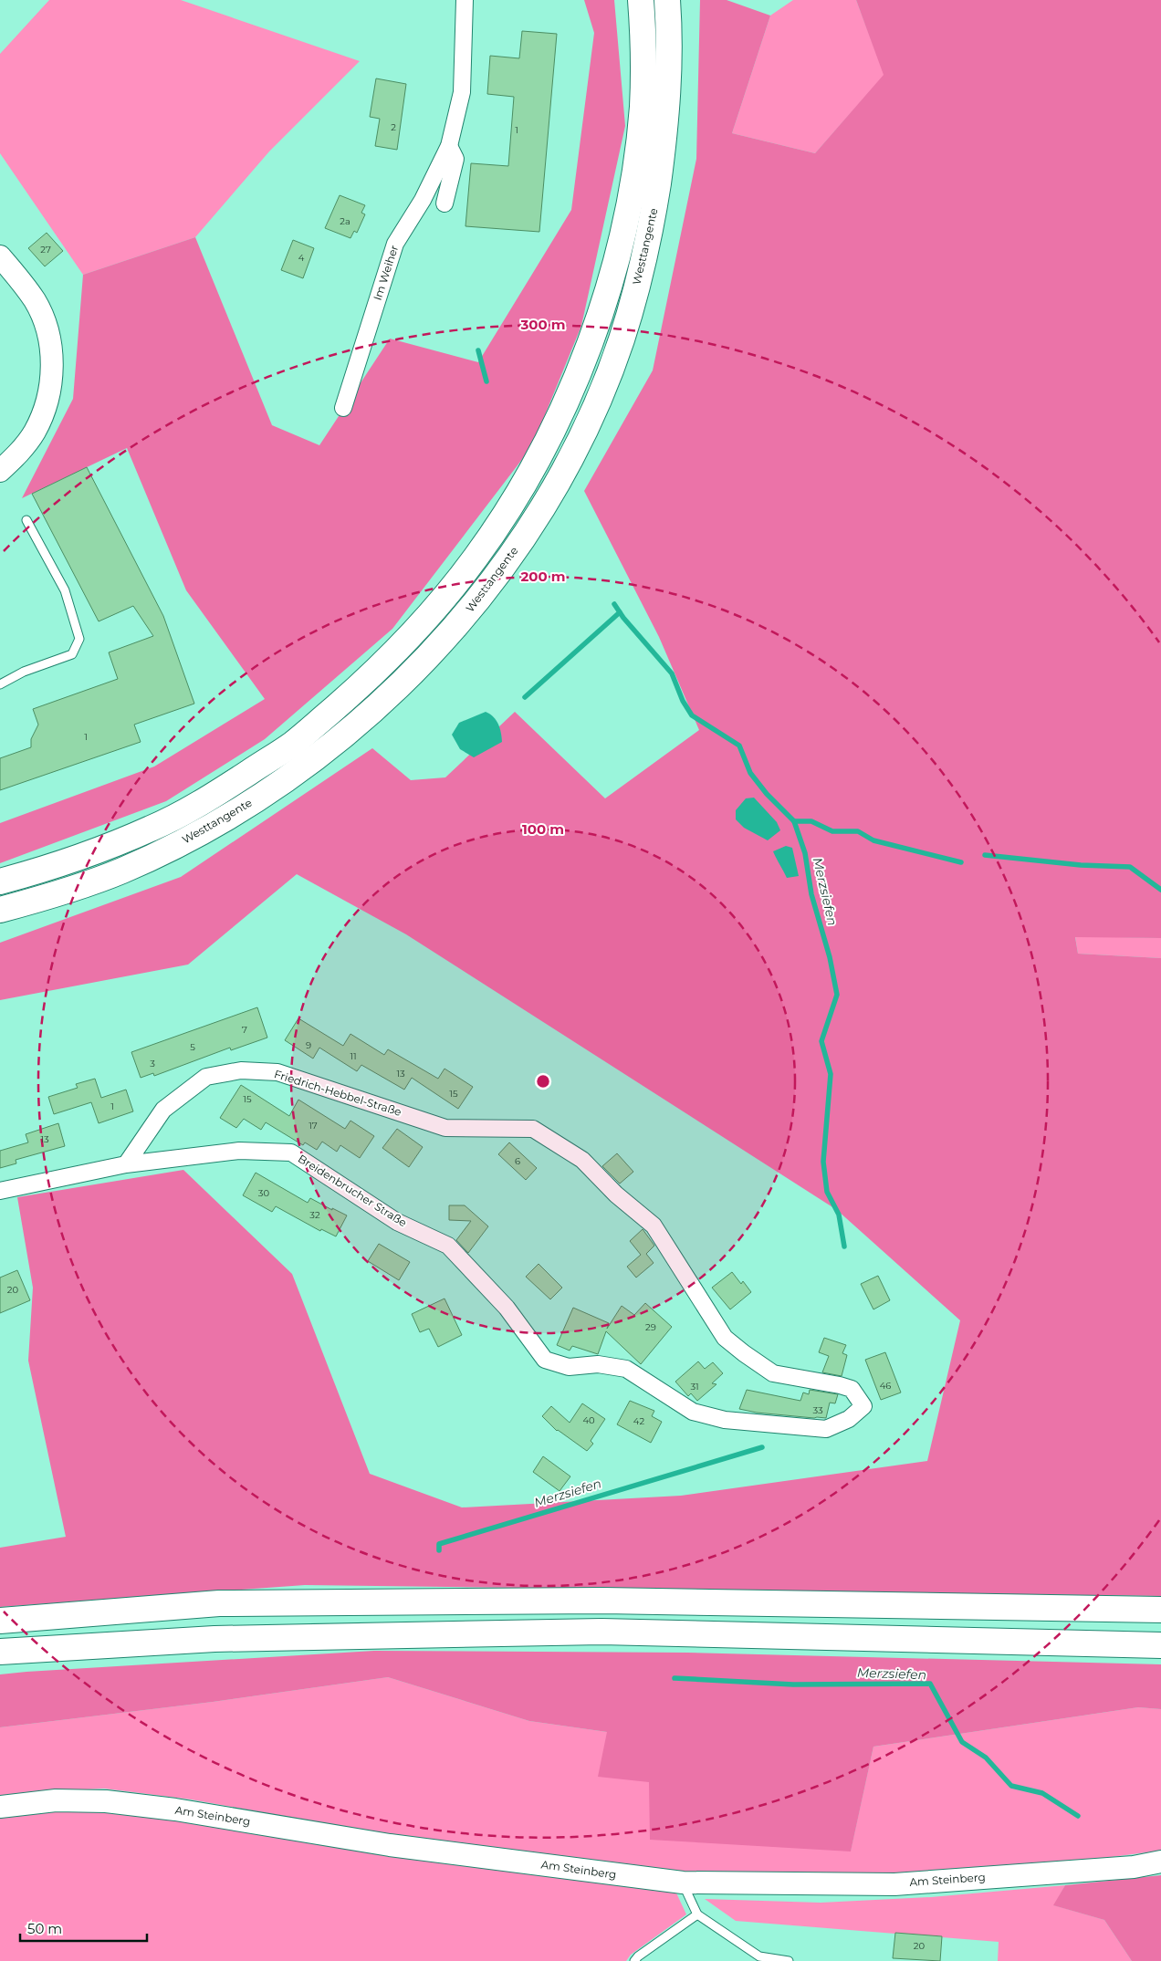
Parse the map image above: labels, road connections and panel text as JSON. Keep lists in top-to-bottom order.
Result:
{
  "streets": {
    "highway": ["Westtangente"],
    "main road": ["Am Steinberg"],
    "street": ["Im Weiher", "Friedrich-Hebbel-Straße", "Breidenbrucher Straße"]
  },
  "crossings": [
    ["Friedrich-Hebbel-Straße", "Breidenbrucher Straße"]
  ],
  "water": ["Merzsiefen"],
  "house_numbers": [
    "2",
    "1",
    "2a",
    "27",
    "4",
    "1",
    "7",
    "9",
    "5",
    "11",
    "3",
    "13",
    "15",
    "15",
    "1",
    "17",
    "13",
    "6",
    "30",
    "32",
    "20",
    "29",
    "46",
    "31",
    "33",
    "40",
    "42",
    "20"
  ],
  "scale_bar": "50 m",
  "rings": ["300 m", "200 m", "100 m"]
}
